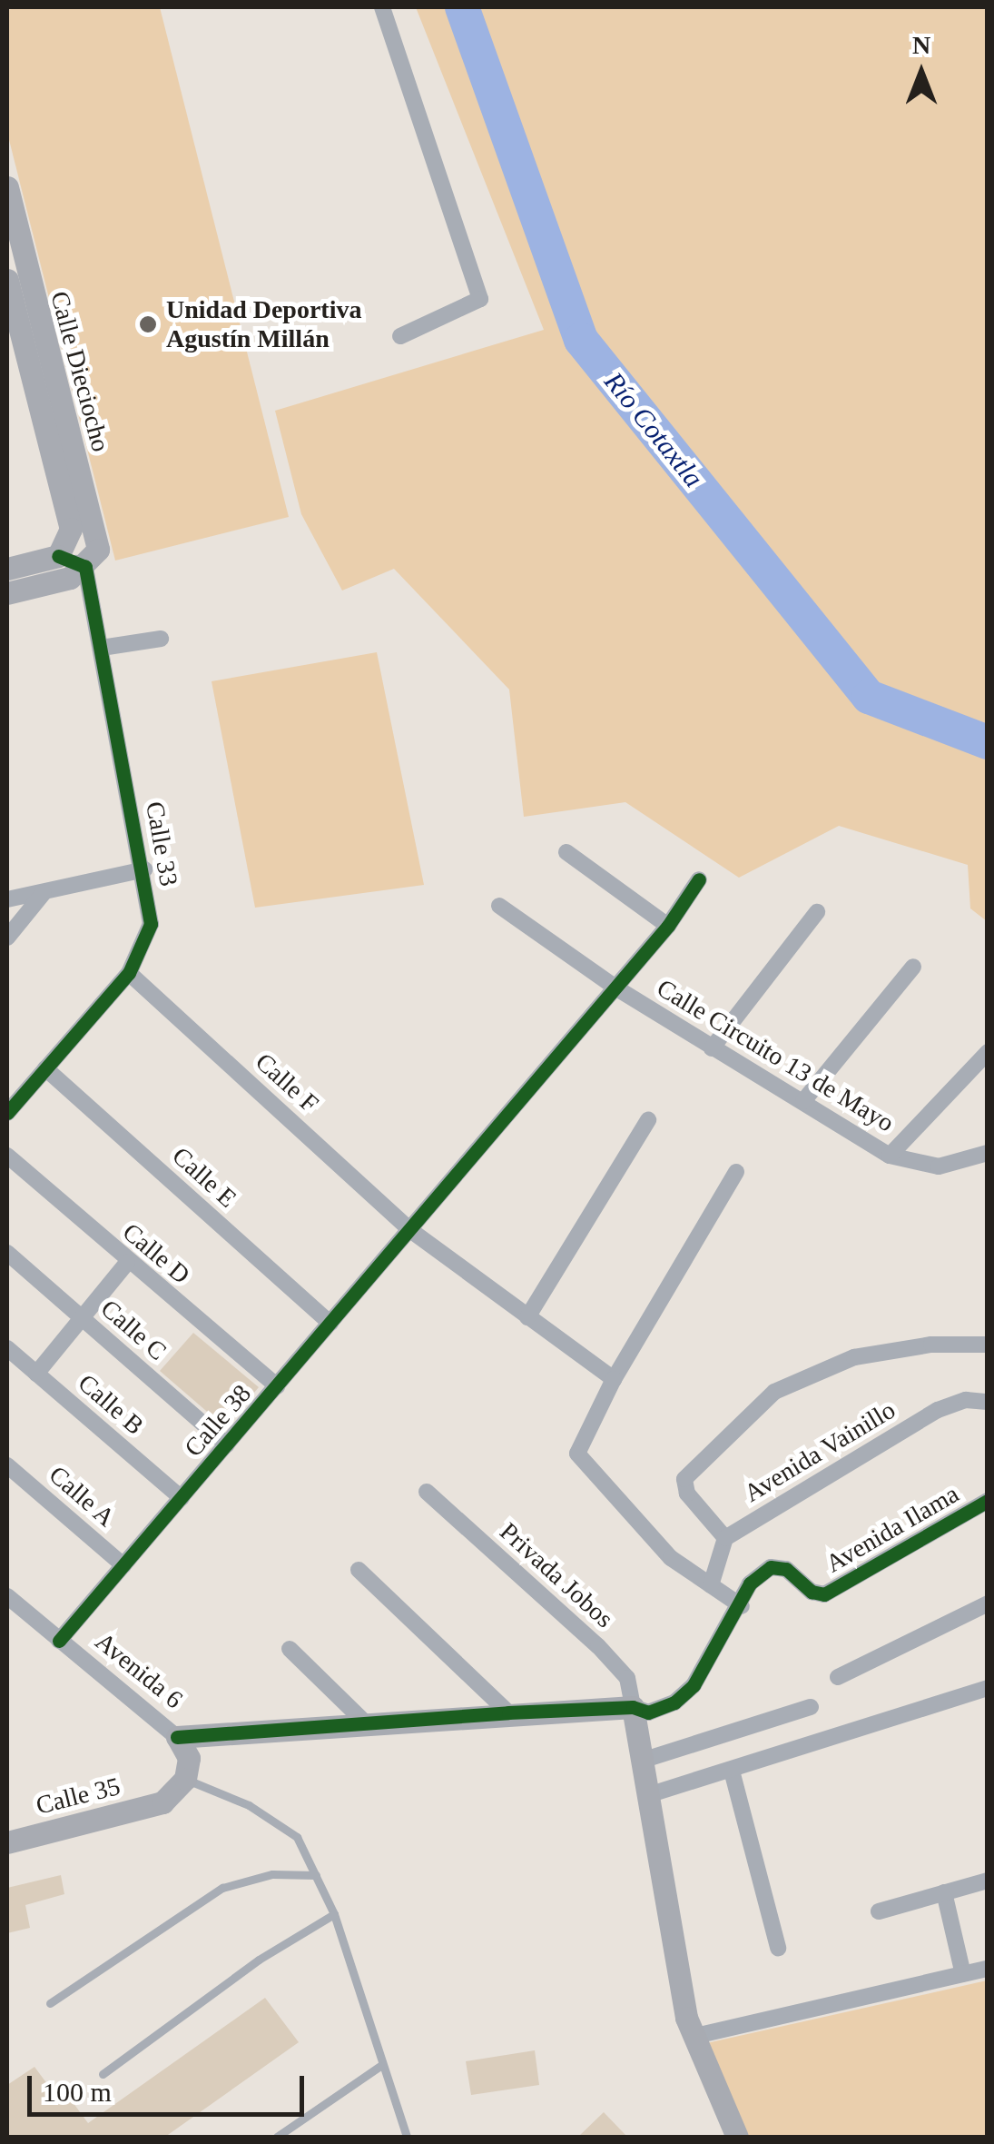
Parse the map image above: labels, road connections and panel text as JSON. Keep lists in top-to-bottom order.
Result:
{
  "streets": {
    "street": [
      "Calle Dieciocho",
      "Calle 33",
      "Calle Circuito 13 de Mayo",
      "Calle F",
      "Calle E",
      "Calle D",
      "Calle C",
      "Calle B",
      "Calle 38",
      "Avenida Vainillo",
      "Calle A",
      "Avenida Ilama",
      "Privada Jobos",
      "Avenida 6",
      "Calle 35"
    ]
  },
  "crossings": [
    ["Calle Dieciocho", "Calle 33"],
    ["Calle 33", "Calle F"],
    ["Calle 33", "Calle E"],
    ["Calle Circuito 13 de Mayo", "Calle 38"],
    ["Calle F", "Calle 38"],
    ["Calle E", "Calle 38"],
    ["Calle D", "Calle 38"],
    ["Calle C", "Calle 38"],
    ["Calle B", "Calle 38"],
    ["Calle 38", "Calle A"],
    ["Calle 38", "Avenida 6"],
    ["Avenida 6", "Calle 35"]
  ],
  "water": ["Río Cotaxtla"],
  "places": ["Unidad Deportiva Agustín Millán"],
  "scale_bar": "100 m",
  "north": "top"
}
